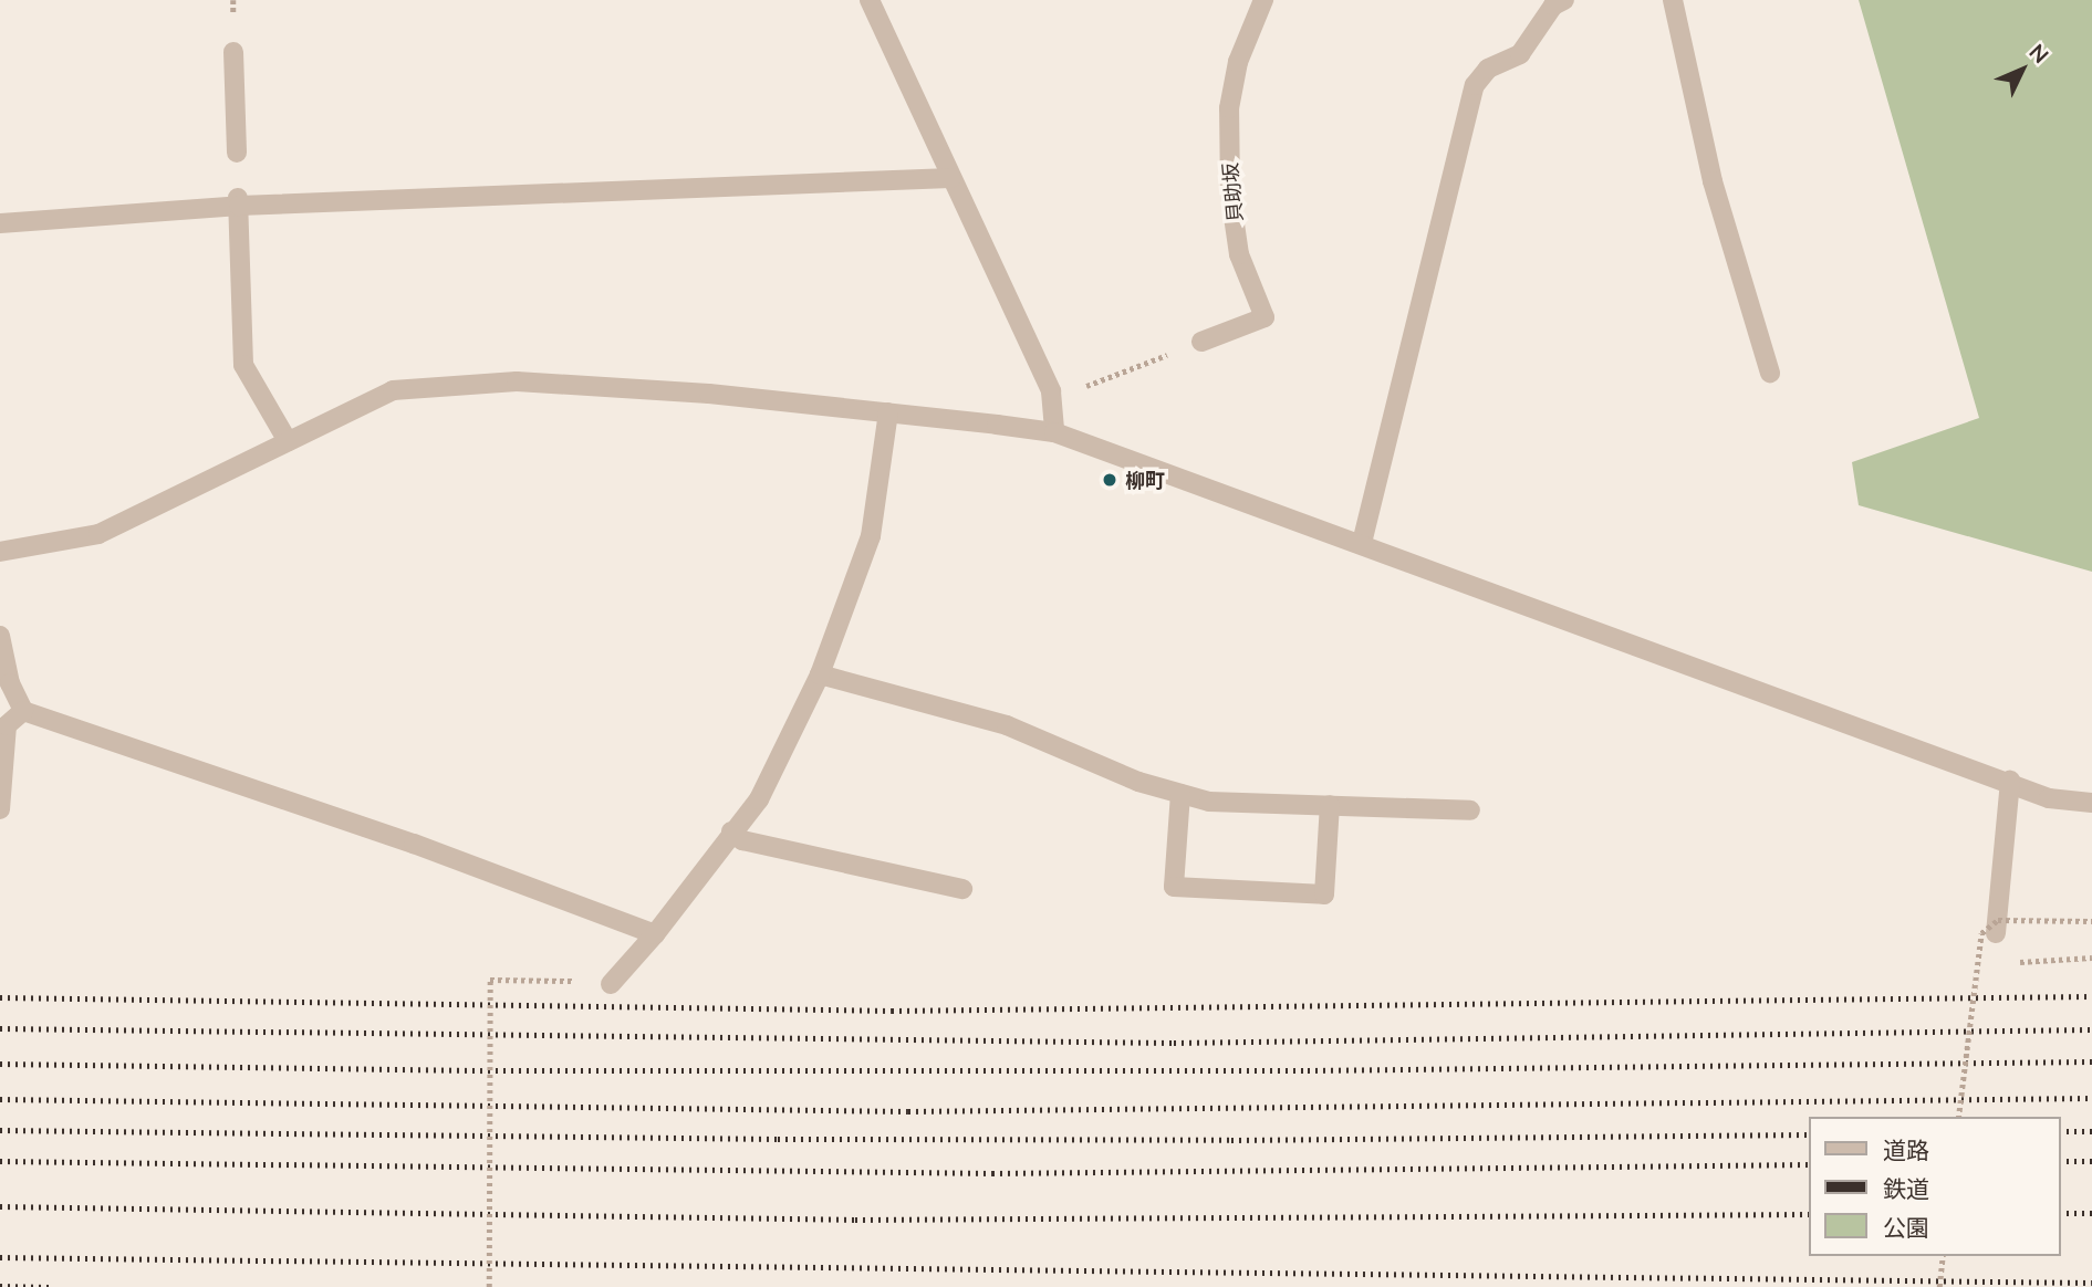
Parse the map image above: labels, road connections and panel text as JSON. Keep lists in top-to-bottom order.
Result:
{
  "streets": {
    "street": ["貝助坂"]
  },
  "places": ["柳町"],
  "legend": ["道路", "鉄道", "公園"],
  "north": "top right"
}
